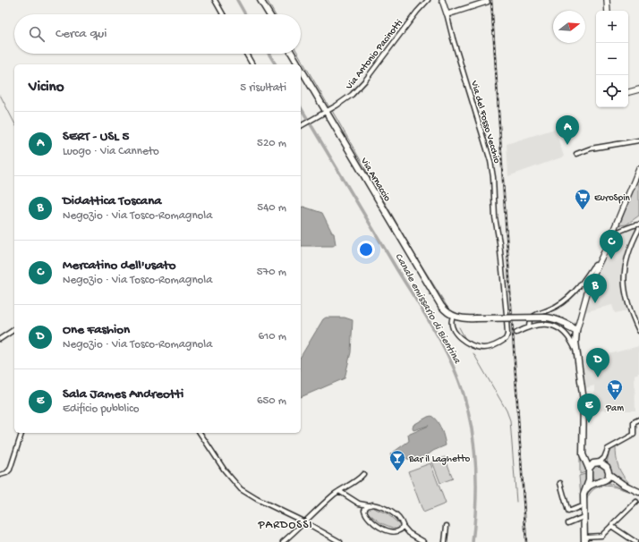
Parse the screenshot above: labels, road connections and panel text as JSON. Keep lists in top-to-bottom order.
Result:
{
  "streets": {
    "main road": ["Via del Fosso Vecchio", "Via Arnaccio"],
    "street": ["Via Antonio Pacinotti"]
  },
  "crossings": [
    ["Via Antonio Pacinotti", "Via Arnaccio"]
  ],
  "districts": ["PARDOSSI"],
  "water": ["Canale emissario di Bientina"],
  "places": {
    "supermarket": ["EuroSpin", "Pam"],
    "bar": ["Bar il Laghetto"]
  },
  "north": "right",
  "page": {
    "map_buttons": ["+", "−"],
    "search": "Cerca qui",
    "heading": ["Vicino", "5 risultati"],
    "list": [
      {
        "mark": "A",
        "name": "SERT - USL 5",
        "note": "Luogo · Via Canneto",
        "value": "520 m"
      },
      {
        "mark": "B",
        "name": "Didattica Toscana",
        "note": "Negozio · Via Tosco-Romagnola",
        "value": "540 m"
      },
      {
        "mark": "C",
        "name": "Mercatino dell'usato",
        "note": "Negozio · Via Tosco-Romagnola",
        "value": "570 m"
      },
      {
        "mark": "D",
        "name": "One Fashion",
        "note": "Negozio · Via Tosco-Romagnola",
        "value": "610 m"
      },
      {
        "mark": "E",
        "name": "Sala James Andreotti",
        "note": "Edificio pubblico",
        "value": "650 m"
      }
    ],
    "pins": [
      "A",
      "C",
      "B",
      "D",
      "E"
    ]
  }
}
